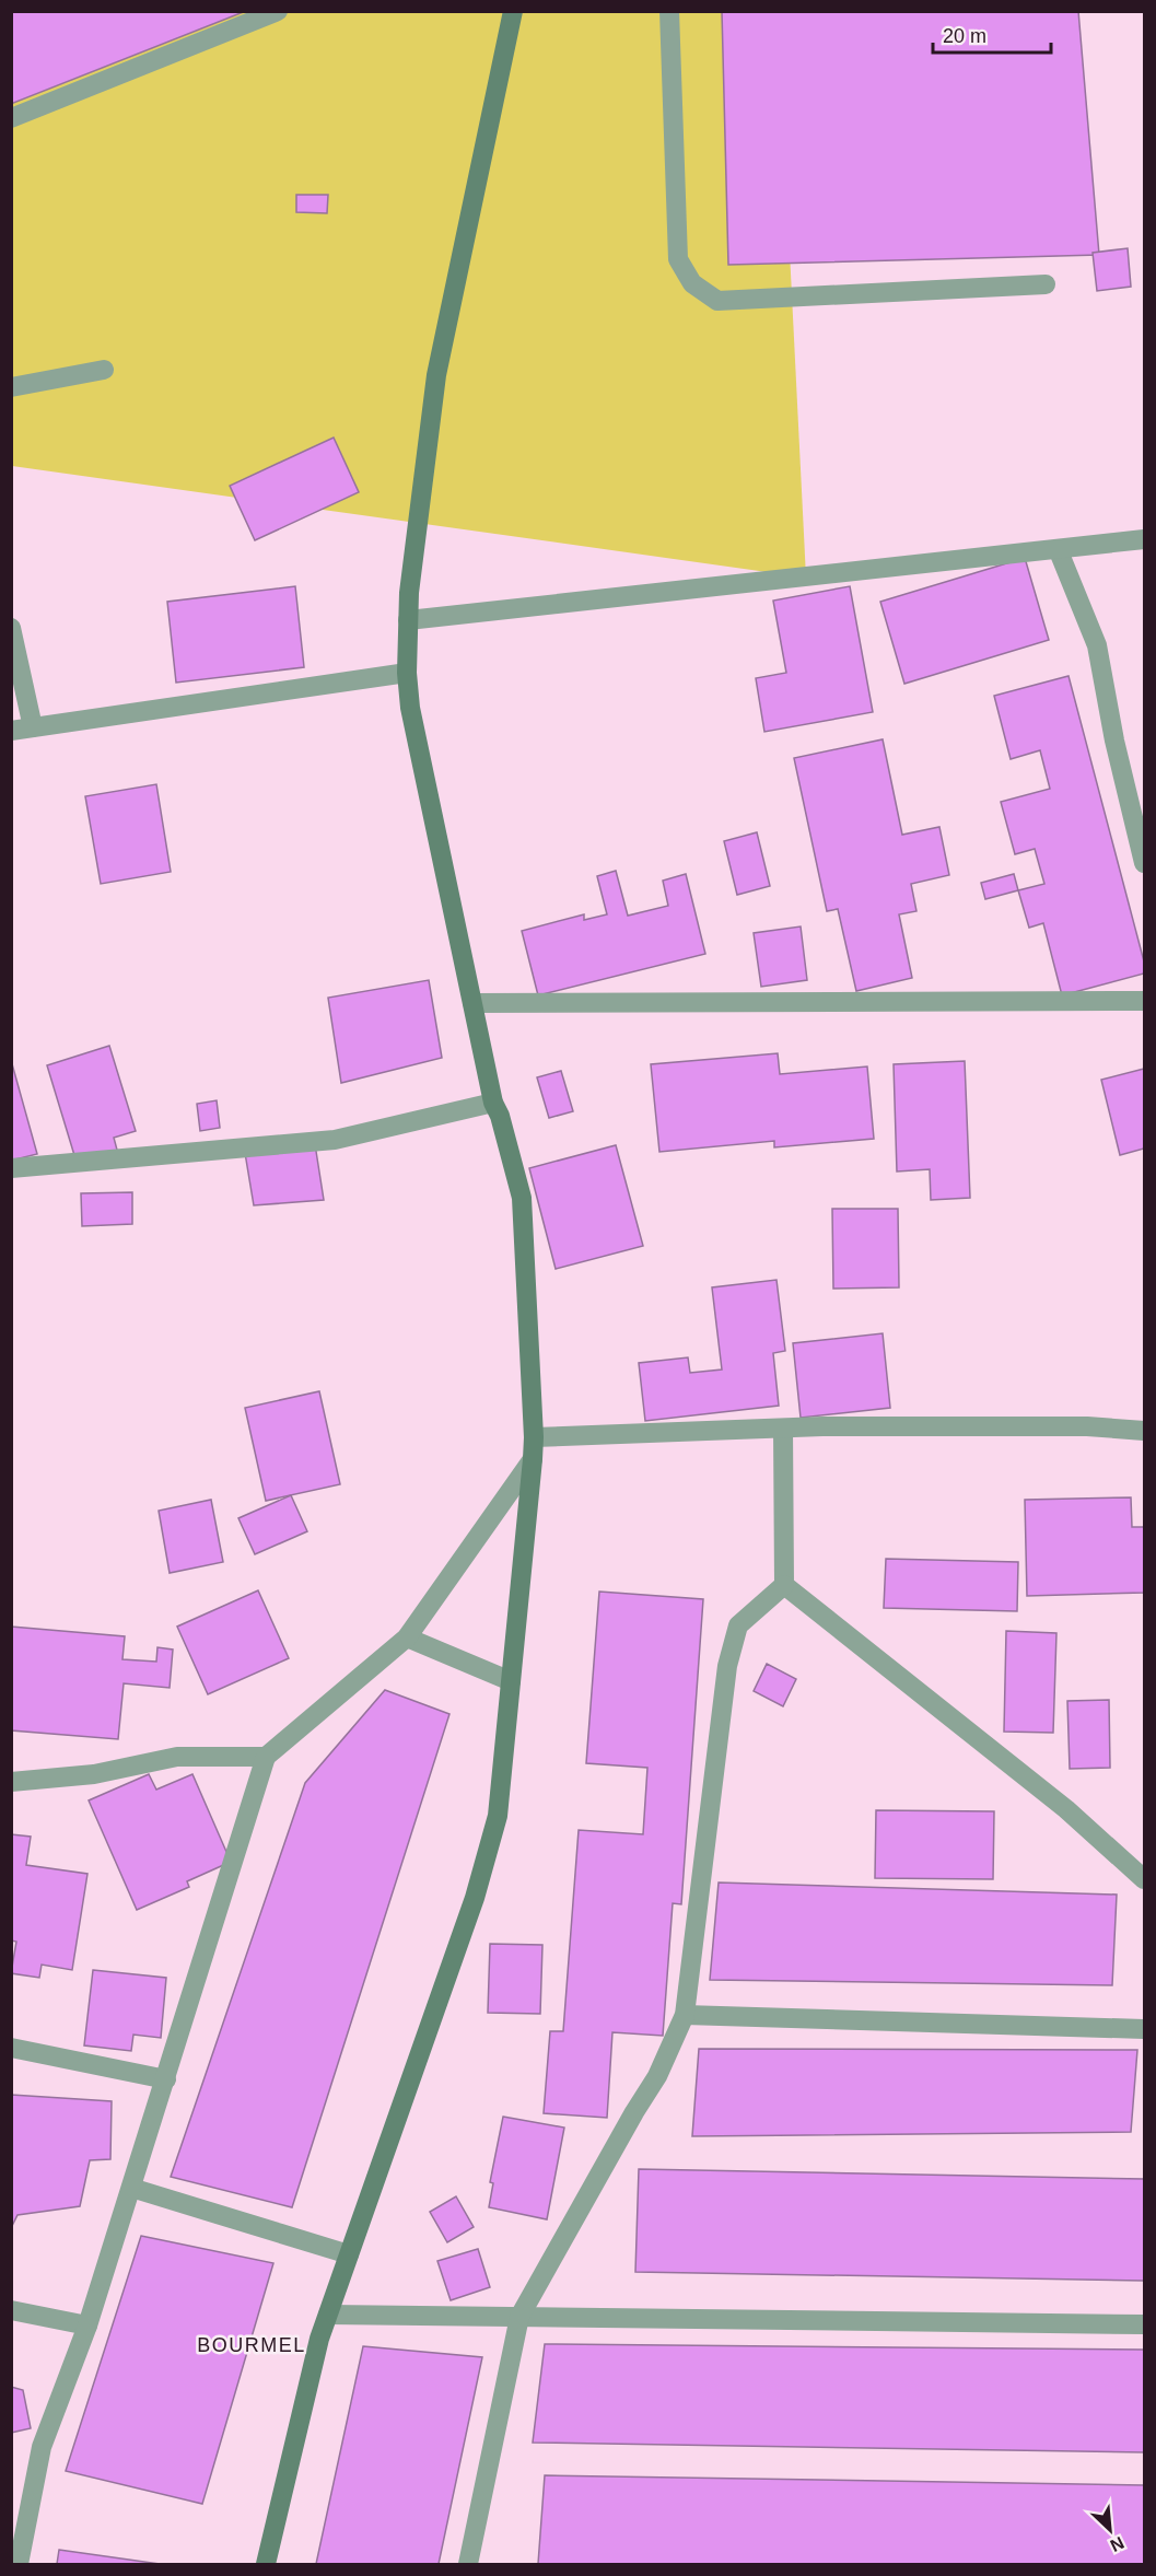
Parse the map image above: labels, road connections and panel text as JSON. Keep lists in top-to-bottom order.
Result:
{
  "districts": ["BOURMEL"],
  "scale_bar": "20 m",
  "north": "bottom right"
}
